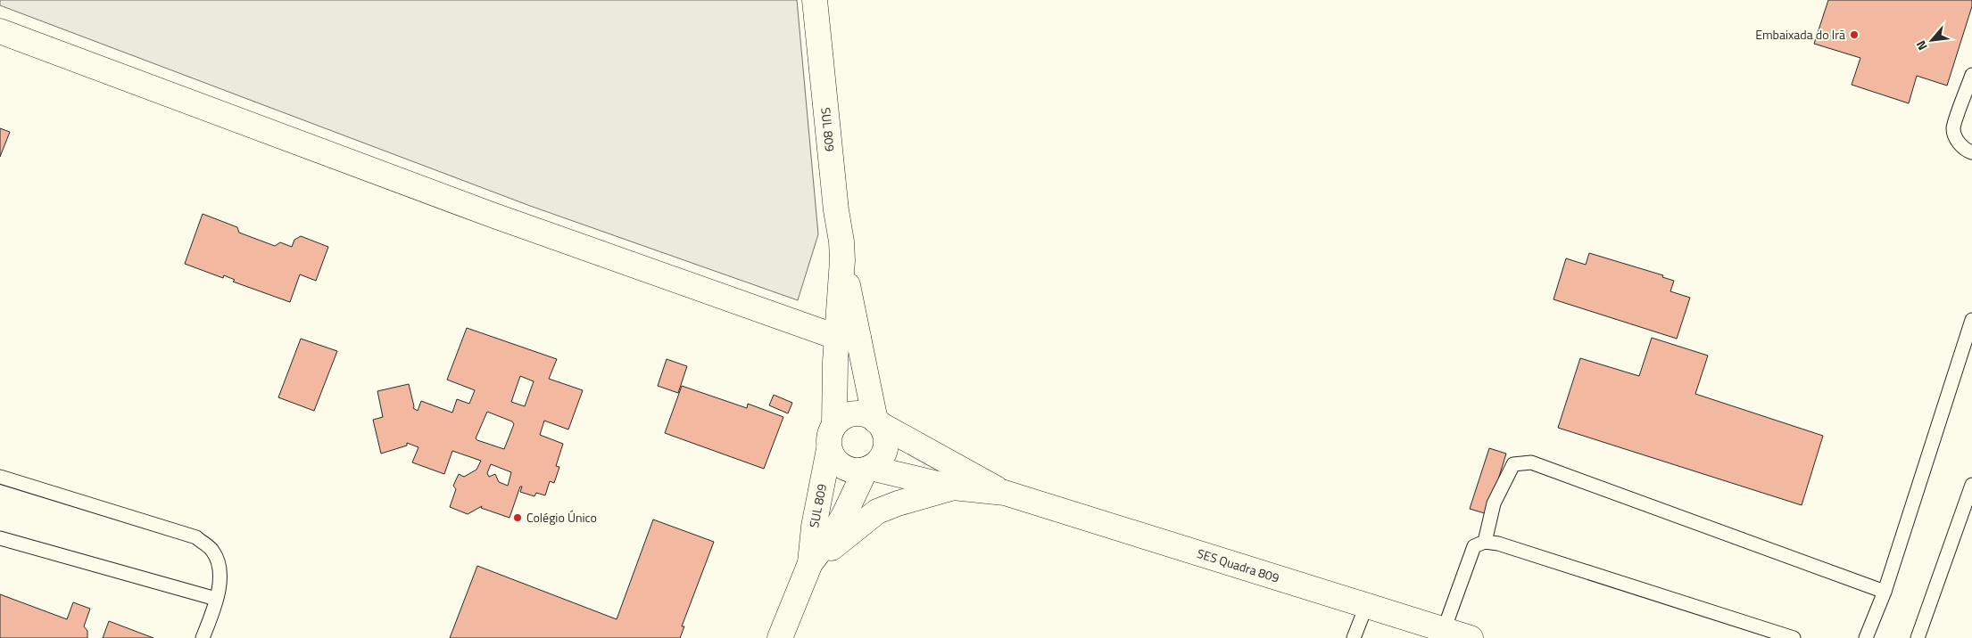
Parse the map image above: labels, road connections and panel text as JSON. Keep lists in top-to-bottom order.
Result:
{
  "streets": {
    "street": ["SUL 809", "SES Quadra 809"]
  },
  "crossings": [
    ["SUL 809", "SES Quadra 809"]
  ],
  "places": ["Embaixada do Irã", "Colégio Único"],
  "north": "bottom left"
}
